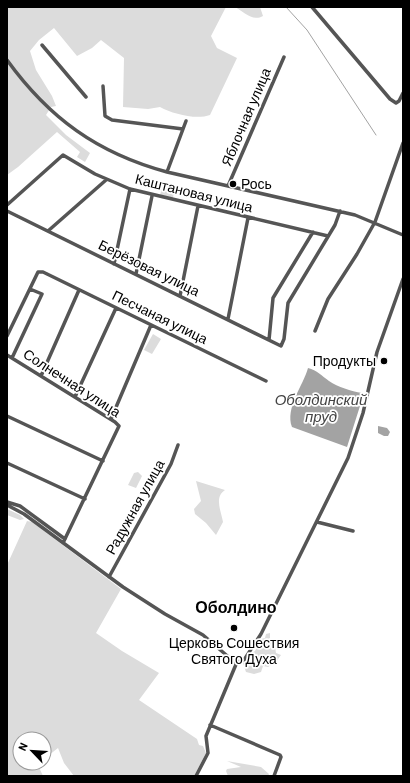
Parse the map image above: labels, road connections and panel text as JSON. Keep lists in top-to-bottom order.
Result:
{
  "streets": {
    "street": [
      "Яблочная улица",
      "Каштановая улица",
      "Берёзовая улица",
      "Песчаная улица",
      "Солнечная улица",
      "Радужная улица"
    ]
  },
  "crossings": [
    ["Каштановая улица", "Берёзовая улица"]
  ],
  "districts": ["Оболдино"],
  "water": ["Оболдинский пруд"],
  "places": ["Рось", "Продукты", "Церковь Сошествия Святого Духа"],
  "north": "top left"
}
